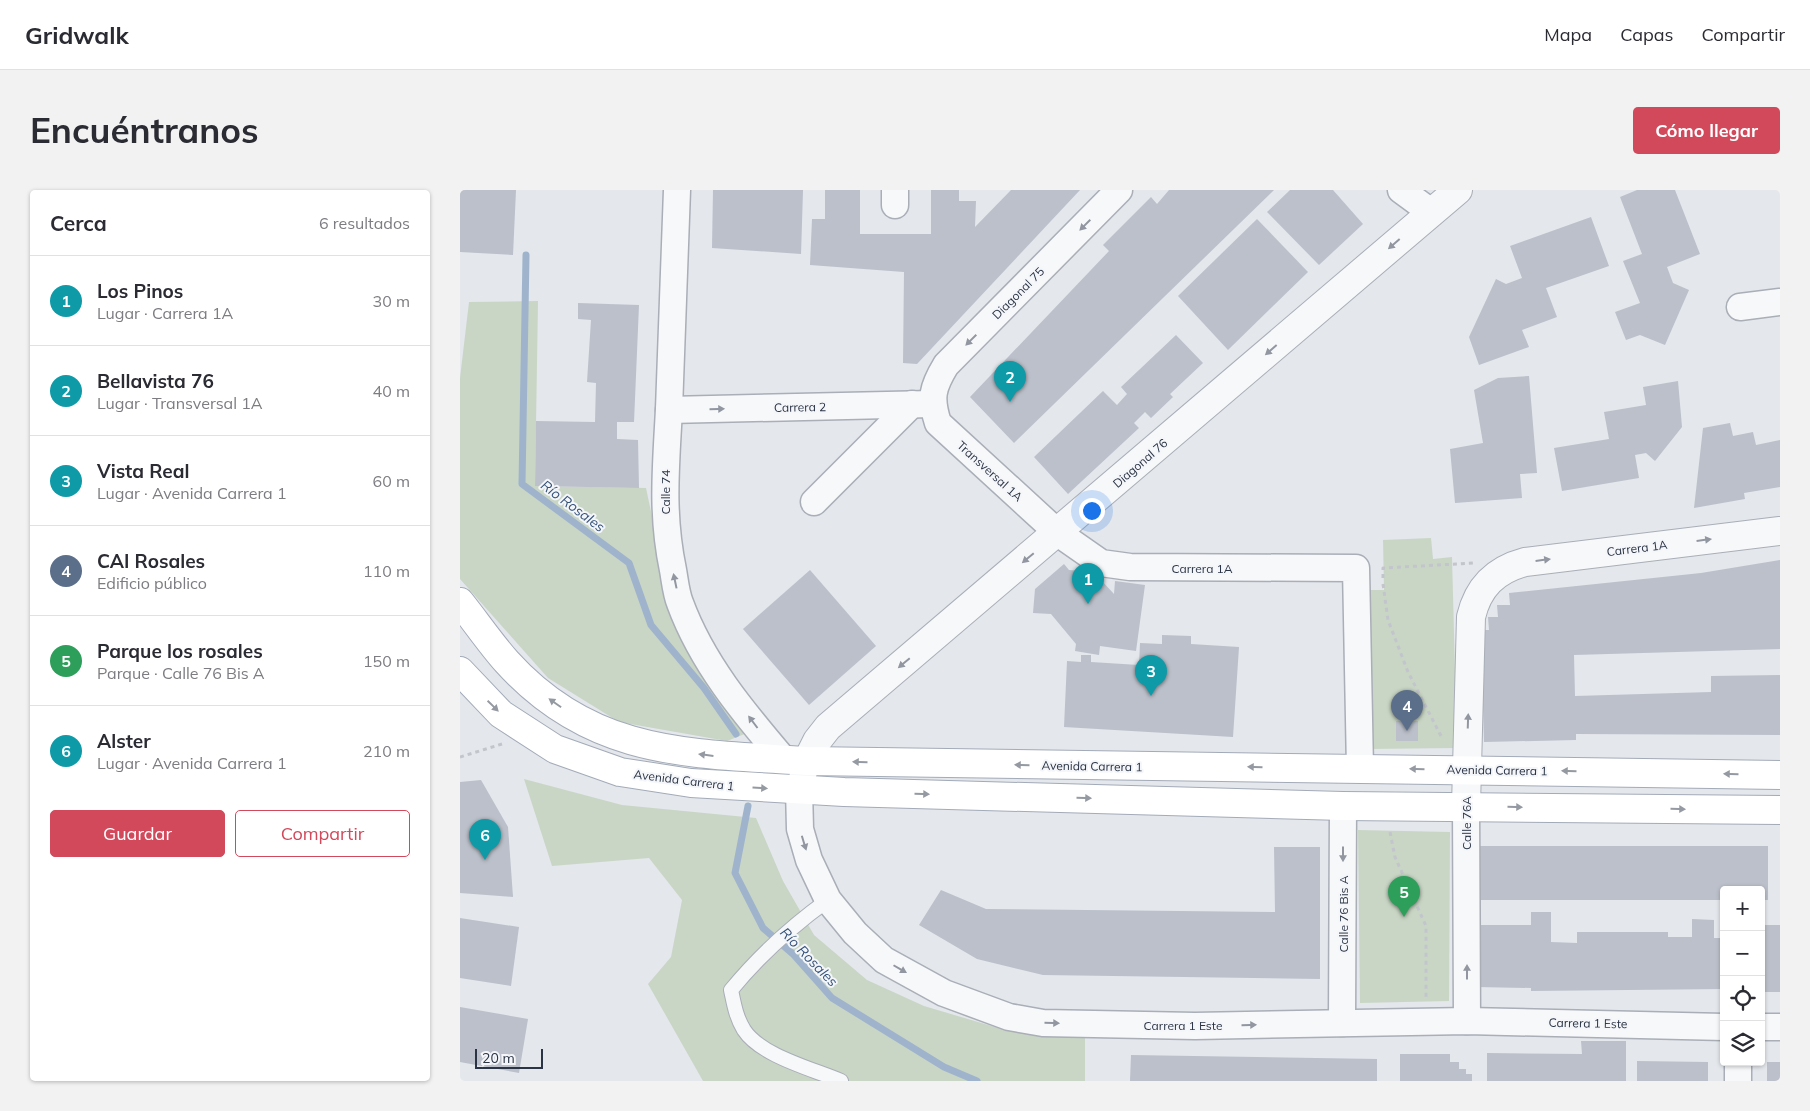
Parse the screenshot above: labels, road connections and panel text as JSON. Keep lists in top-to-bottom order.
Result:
{
  "streets": {
    "main road": ["Avenida Carrera 1"],
    "street": [
      "Diagonal 75",
      "Carrera 2",
      "Diagonal 76",
      "Transversal 1A",
      "Calle 74",
      "Carrera 1A",
      "Calle 76A",
      "Calle 76 Bis A",
      "Carrera 1 Este"
    ]
  },
  "crossings": [
    ["Diagonal 75", "Carrera 2"],
    ["Diagonal 75", "Transversal 1A"],
    ["Carrera 2", "Transversal 1A"],
    ["Carrera 2", "Calle 74"],
    ["Diagonal 76", "Transversal 1A"],
    ["Diagonal 76", "Calle 74"],
    ["Diagonal 76", "Carrera 1A"],
    ["Diagonal 76", "Avenida Carrera 1"],
    ["Diagonal 76", "Carrera 1 Este"],
    ["Transversal 1A", "Carrera 1A"],
    ["Calle 74", "Avenida Carrera 1"],
    ["Calle 74", "Carrera 1 Este"],
    ["Carrera 1A", "Avenida Carrera 1"],
    ["Carrera 1A", "Calle 76A"],
    ["Avenida Carrera 1", "Calle 76A"],
    ["Avenida Carrera 1", "Calle 76 Bis A"],
    ["Avenida Carrera 1", "Carrera 1 Este"],
    ["Calle 76A", "Carrera 1 Este"],
    ["Calle 76 Bis A", "Carrera 1 Este"]
  ],
  "one_way": [
    "Diagonal 75",
    "Carrera 2",
    "Diagonal 76",
    "Calle 74",
    "Carrera 1A",
    "Calle 76A",
    "Calle 76 Bis A",
    "Carrera 1 Este"
  ],
  "water": ["Río Rosales"],
  "scale_bar": "20 m",
  "page": {
    "header": "Gridwalk",
    "nav": ["Mapa", "Capas", "Compartir"],
    "buttons": [
      "Cómo llegar",
      ["Guardar", "Compartir"]
    ],
    "title": "Encuéntranos",
    "heading": ["Cerca", "6 resultados"],
    "list": [
      {
        "mark": "1",
        "name": "Los Pinos",
        "note": "Lugar · Carrera 1A",
        "value": "30 m"
      },
      {
        "mark": "2",
        "name": "Bellavista 76",
        "note": "Lugar · Transversal 1A",
        "value": "40 m"
      },
      {
        "mark": "3",
        "name": "Vista Real",
        "note": "Lugar · Avenida Carrera 1",
        "value": "60 m"
      },
      {
        "mark": "4",
        "name": "CAI Rosales",
        "note": "Edificio público",
        "value": "110 m"
      },
      {
        "mark": "5",
        "name": "Parque los rosales",
        "note": "Parque · Calle 76 Bis A",
        "value": "150 m"
      },
      {
        "mark": "6",
        "name": "Alster",
        "note": "Lugar · Avenida Carrera 1",
        "value": "210 m"
      }
    ],
    "pins": [
      "2",
      "1",
      "3",
      "4",
      "6",
      "5"
    ],
    "map_buttons": ["+", "−"],
    "scale": "20 m"
  }
}
